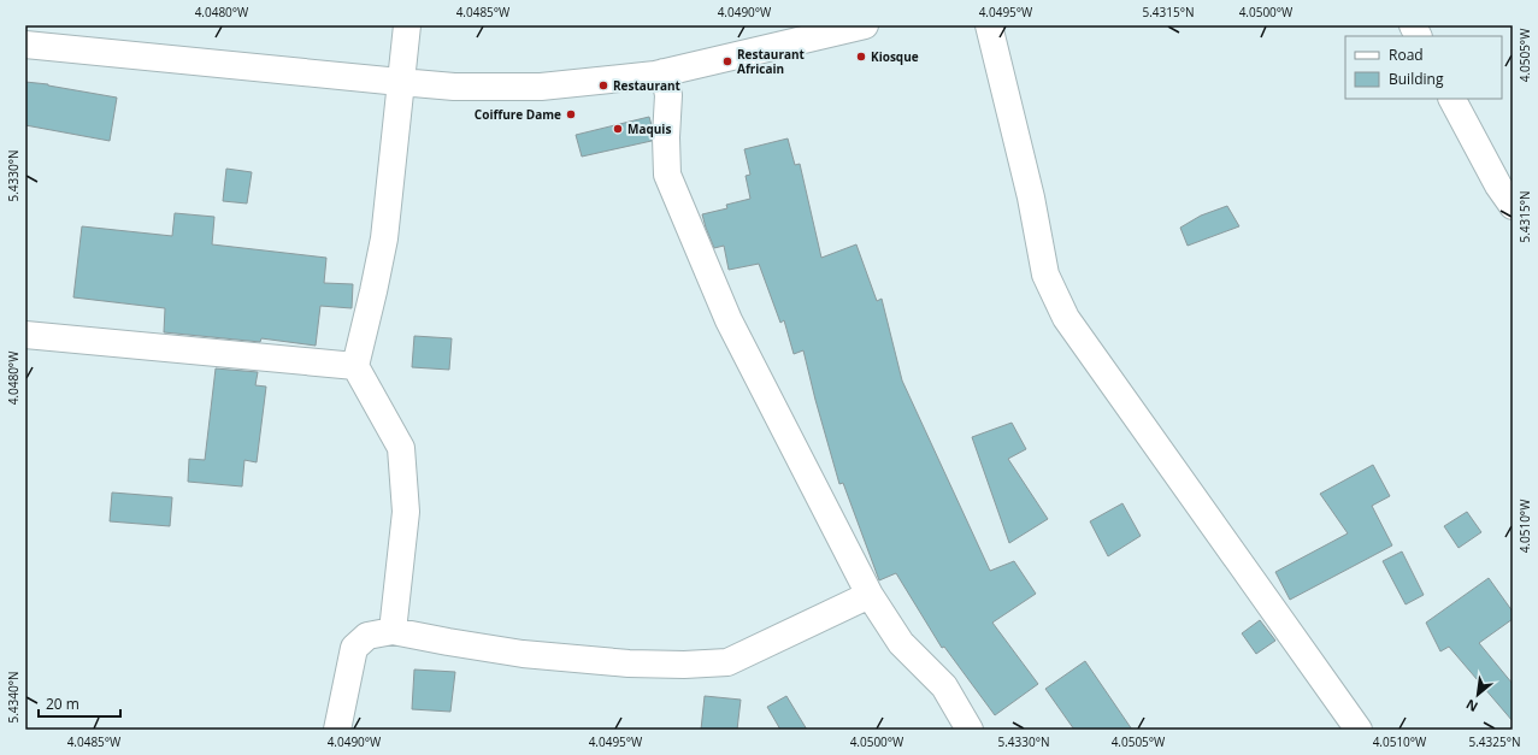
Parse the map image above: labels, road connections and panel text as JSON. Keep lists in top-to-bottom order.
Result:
{
  "places": [
    "Kiosque",
    "Restaurant Africain",
    "Restaurant",
    "Coiffure Dame",
    "Maquis"
  ],
  "legend": ["Road", "Building"],
  "scale_bar": "20 m",
  "north": "bottom left",
  "coordinates": [
    "4.0480°W",
    "4.0485°W",
    "4.0490°W",
    "4.0495°W",
    "5.4315°N",
    "4.0500°W",
    "4.0505°W",
    "5.4330°N",
    "4.0510°W",
    "5.4340°N",
    "5.4325°N"
  ]
}
